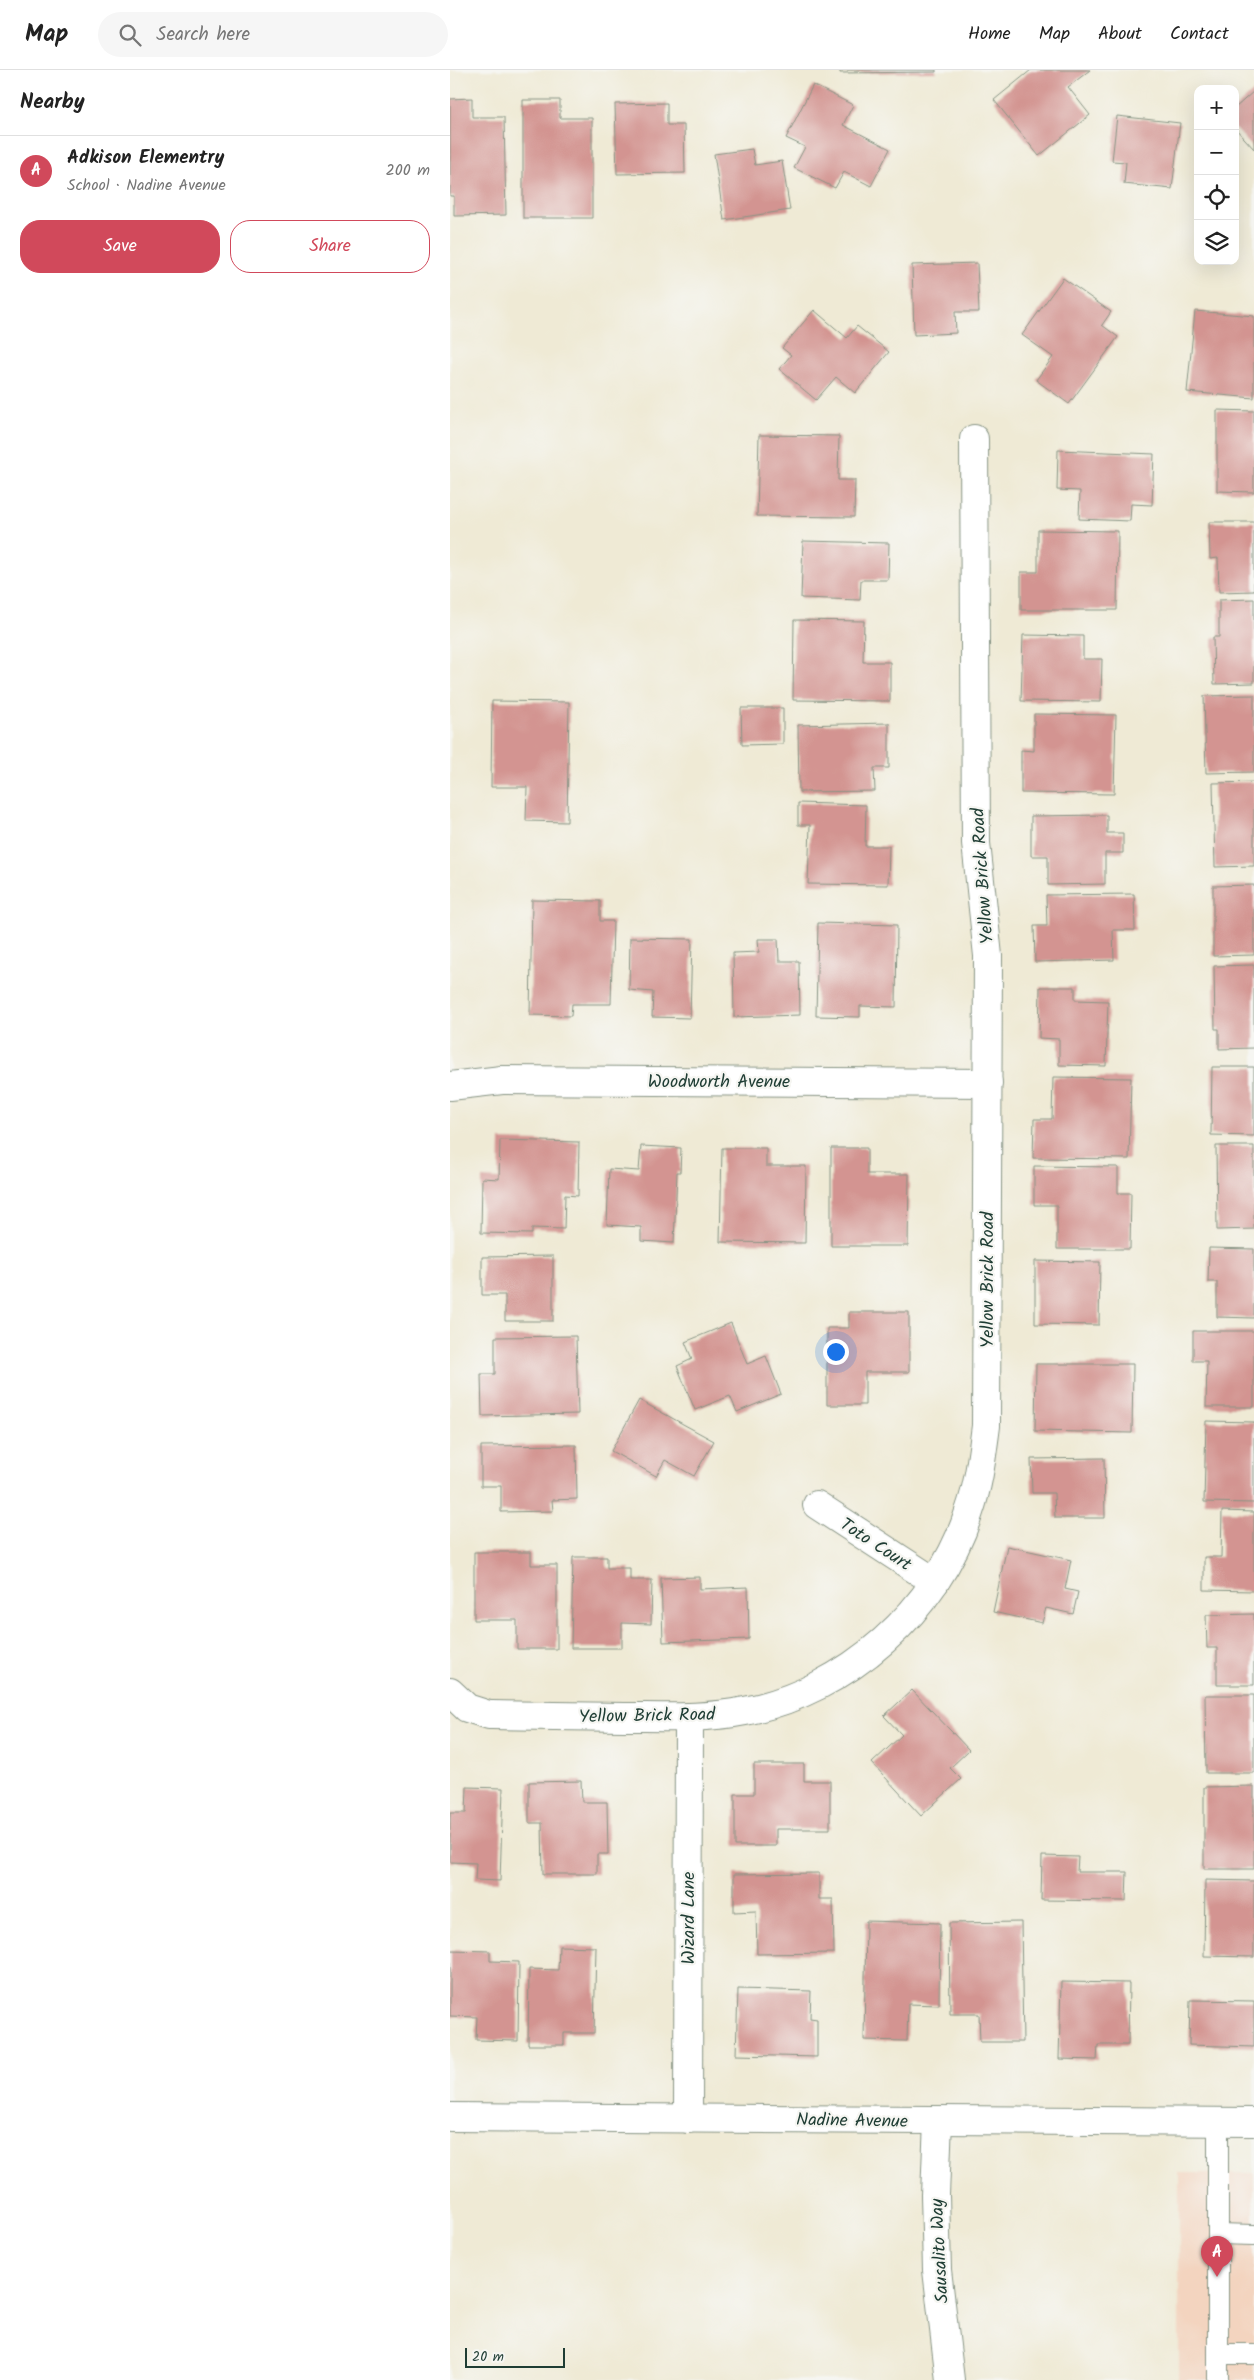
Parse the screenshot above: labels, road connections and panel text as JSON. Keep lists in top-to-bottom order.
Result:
{
  "streets": {
    "street": [
      "Yellow Brick Road",
      "Woodworth Avenue",
      "Toto Court",
      "Wizard Lane",
      "Nadine Avenue",
      "Sausalito Way"
    ]
  },
  "crossings": [
    ["Yellow Brick Road", "Woodworth Avenue"],
    ["Yellow Brick Road", "Toto Court"],
    ["Yellow Brick Road", "Wizard Lane"],
    ["Wizard Lane", "Nadine Avenue"],
    ["Nadine Avenue", "Sausalito Way"]
  ],
  "scale_bar": "20 m",
  "page": {
    "header": "Map",
    "search": "Search here",
    "nav": [
      "Home",
      "Map",
      "About",
      "Contact"
    ],
    "heading": "Nearby",
    "map_buttons": ["+", "−"],
    "list": [
      {
        "mark": "A",
        "name": "Adkison Elementry",
        "note": "School · Nadine Avenue",
        "value": "200 m"
      }
    ],
    "buttons": ["Save", "Share"],
    "pins": "A",
    "scale": "20 m"
  }
}
